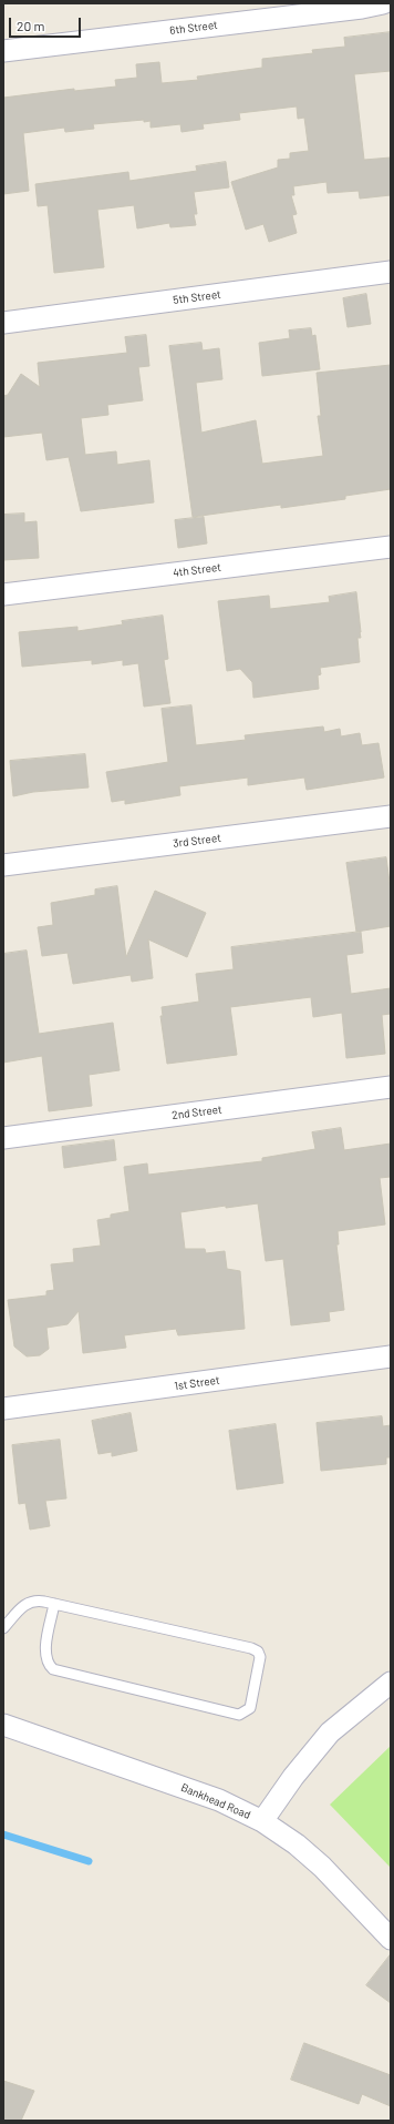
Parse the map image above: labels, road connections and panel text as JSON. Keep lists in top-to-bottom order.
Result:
{
  "streets": {
    "street": [
      "6th Street",
      "5th Street",
      "4th Street",
      "3rd Street",
      "2nd Street",
      "1st Street",
      "Bankhead Road"
    ]
  },
  "scale_bar": "20 m"
}
